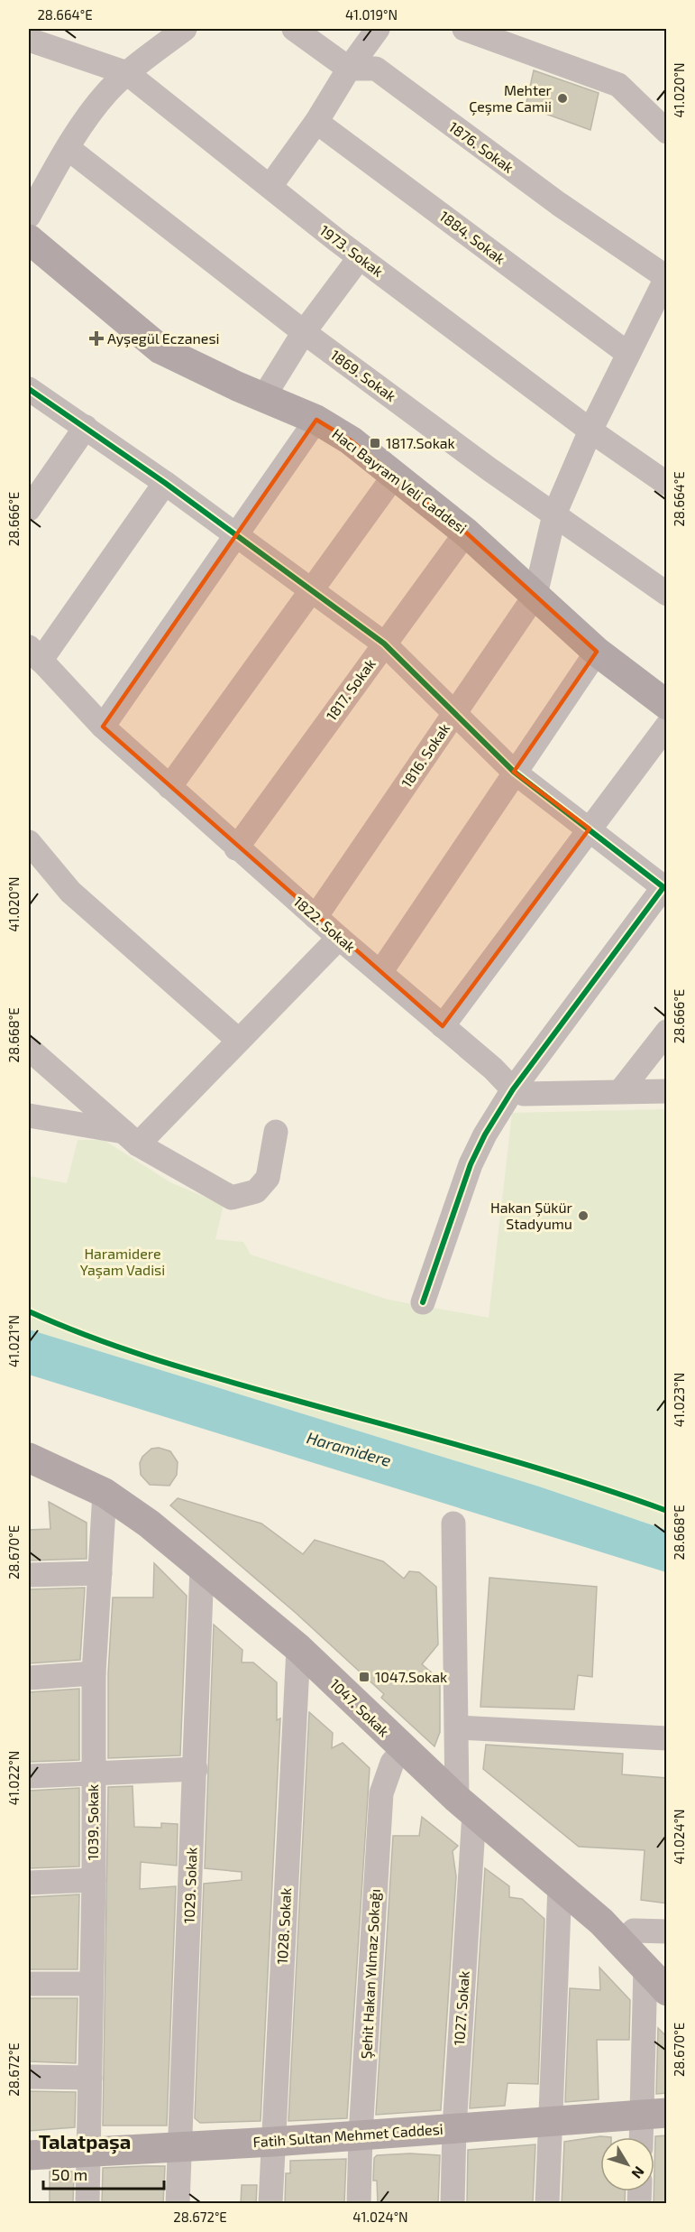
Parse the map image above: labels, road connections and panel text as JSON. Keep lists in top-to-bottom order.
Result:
{
  "streets": {
    "main road": ["Hacı Bayram Veli Caddesi", "1047. Sokak", "Fatih Sultan Mehmet Caddesi"],
    "street": [
      "1876. Sokak",
      "1884. Sokak",
      "1973. Sokak",
      "1869. Sokak",
      "1817. Sokak",
      "1816. Sokak",
      "1822. Sokak",
      "1039. Sokak",
      "1029. Sokak",
      "1028. Sokak",
      "Şehit Hakan Yılmaz Sokağı",
      "1027. Sokak"
    ]
  },
  "crossings": [
    ["Hacı Bayram Veli Caddesi", "1817. Sokak"],
    ["Hacı Bayram Veli Caddesi", "1816. Sokak"],
    ["1817. Sokak", "1822. Sokak"],
    ["1816. Sokak", "1822. Sokak"],
    ["1047. Sokak", "1039. Sokak"],
    ["1047. Sokak", "1029. Sokak"],
    ["1047. Sokak", "1028. Sokak"],
    ["1047. Sokak", "Şehit Hakan Yılmaz Sokağı"],
    ["1047. Sokak", "1027. Sokak"],
    ["1039. Sokak", "Fatih Sultan Mehmet Caddesi"],
    ["1029. Sokak", "Fatih Sultan Mehmet Caddesi"],
    ["1028. Sokak", "Fatih Sultan Mehmet Caddesi"],
    ["Şehit Hakan Yılmaz Sokağı", "Fatih Sultan Mehmet Caddesi"],
    ["1027. Sokak", "Fatih Sultan Mehmet Caddesi"]
  ],
  "districts": ["Talatpaşa"],
  "water": ["Haramidere"],
  "parks": ["Haramidere Yaşam Vadisi"],
  "places": {
    "other": ["Mehter Çeşme Camii", "Hakan Şükür Stadyumu"],
    "health": ["Ayşegül Eczanesi"],
    "transit": ["1817.Sokak", "1047.Sokak"]
  },
  "scale_bar": "50 m",
  "north": "bottom right",
  "coordinates": [
    "28.664°E",
    "41.019°N",
    "41.020°N",
    "28.666°E",
    "28.668°E",
    "41.021°N",
    "41.023°N",
    "28.670°E",
    "41.022°N",
    "41.024°N",
    "28.672°E"
  ]
}
